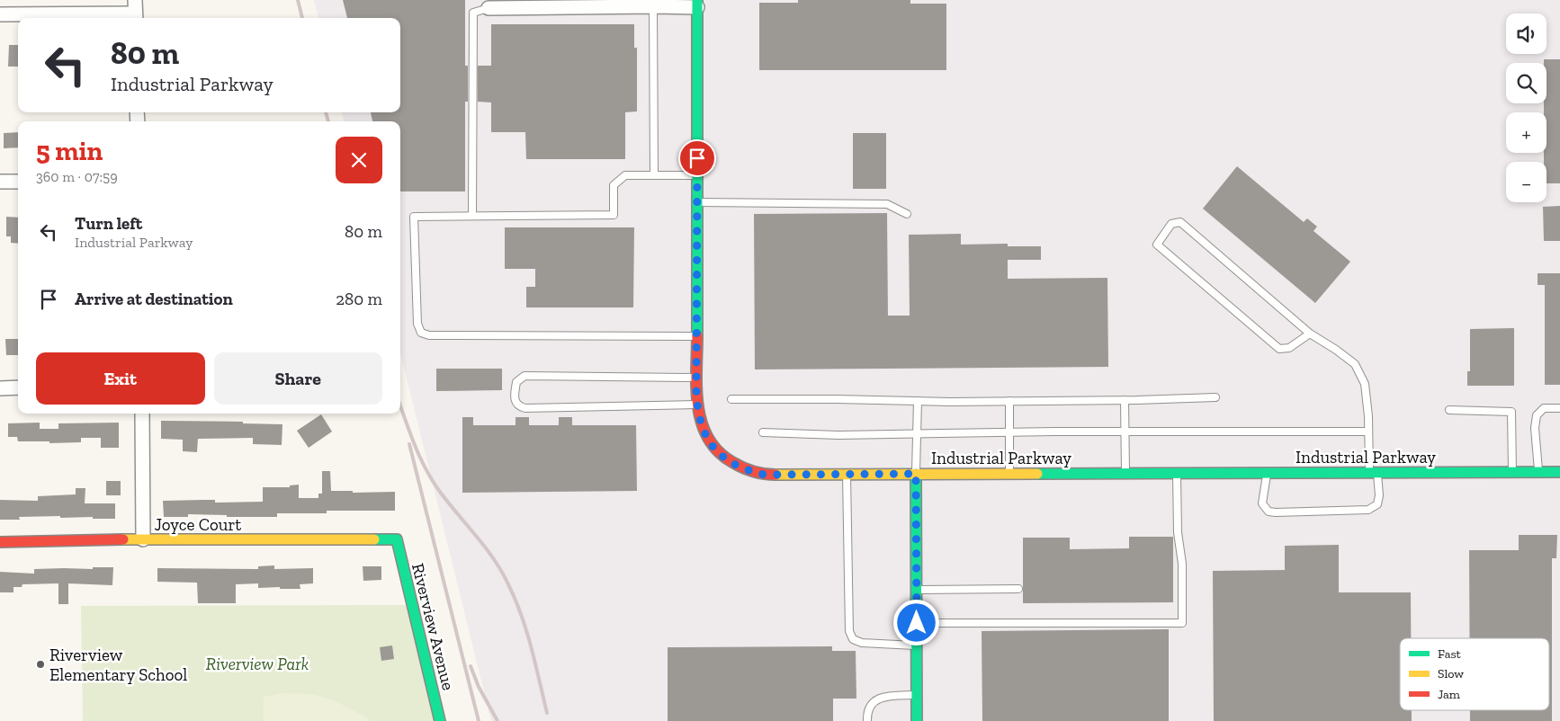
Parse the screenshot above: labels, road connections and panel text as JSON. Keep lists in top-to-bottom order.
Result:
{
  "streets": {
    "street": ["Industrial Parkway", "Joyce Court", "Riverview Avenue"]
  },
  "crossings": [
    ["Joyce Court", "Riverview Avenue"]
  ],
  "parks": ["Riverview Park"],
  "places": ["Riverview Elementary School"],
  "legend": ["Fast", "Slow", "Jam"],
  "page": {
    "map_buttons": ["+", "−"],
    "turn": ["80 m", "Industrial Parkway"],
    "heading": ["5 min", "360 m · 07:59"],
    "list": [
      {
        "name": "Turn left",
        "note": "Industrial Parkway",
        "value": "80 m"
      },
      {
        "name": "Arrive at destination",
        "value": "280 m"
      }
    ],
    "buttons": ["Exit", "Share"]
  }
}
